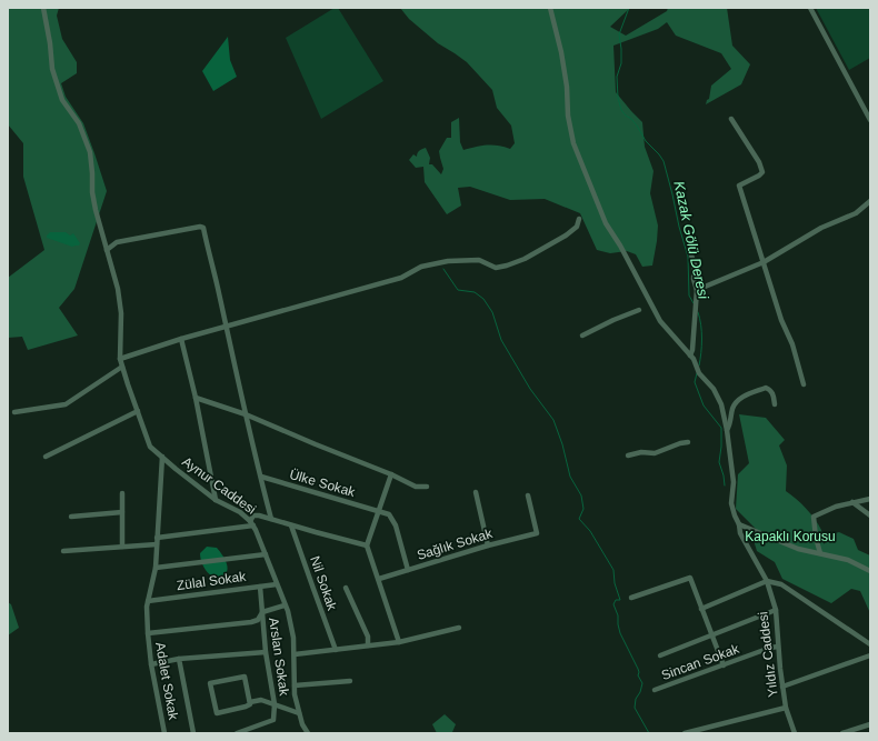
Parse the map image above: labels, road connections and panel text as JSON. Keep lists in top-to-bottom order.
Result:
{
  "streets": {
    "street": [
      "Ülke Sokak",
      "Aynur Caddesi",
      "Sağlık Sokak",
      "Zülal Sokak",
      "Nil Sokak",
      "Yıldız Caddesi",
      "Arslan Sokak",
      "Sincan Sokak",
      "Adalet Sokak"
    ]
  },
  "crossings": [
    ["Aynur Caddesi", "Zülal Sokak"],
    ["Aynur Caddesi", "Adalet Sokak"],
    ["Zülal Sokak", "Arslan Sokak"],
    ["Zülal Sokak", "Adalet Sokak"],
    ["Yıldız Caddesi", "Sincan Sokak"]
  ],
  "water": ["Kazak Gölü Deresi"],
  "parks": ["Kapaklı Korusu"]
}
